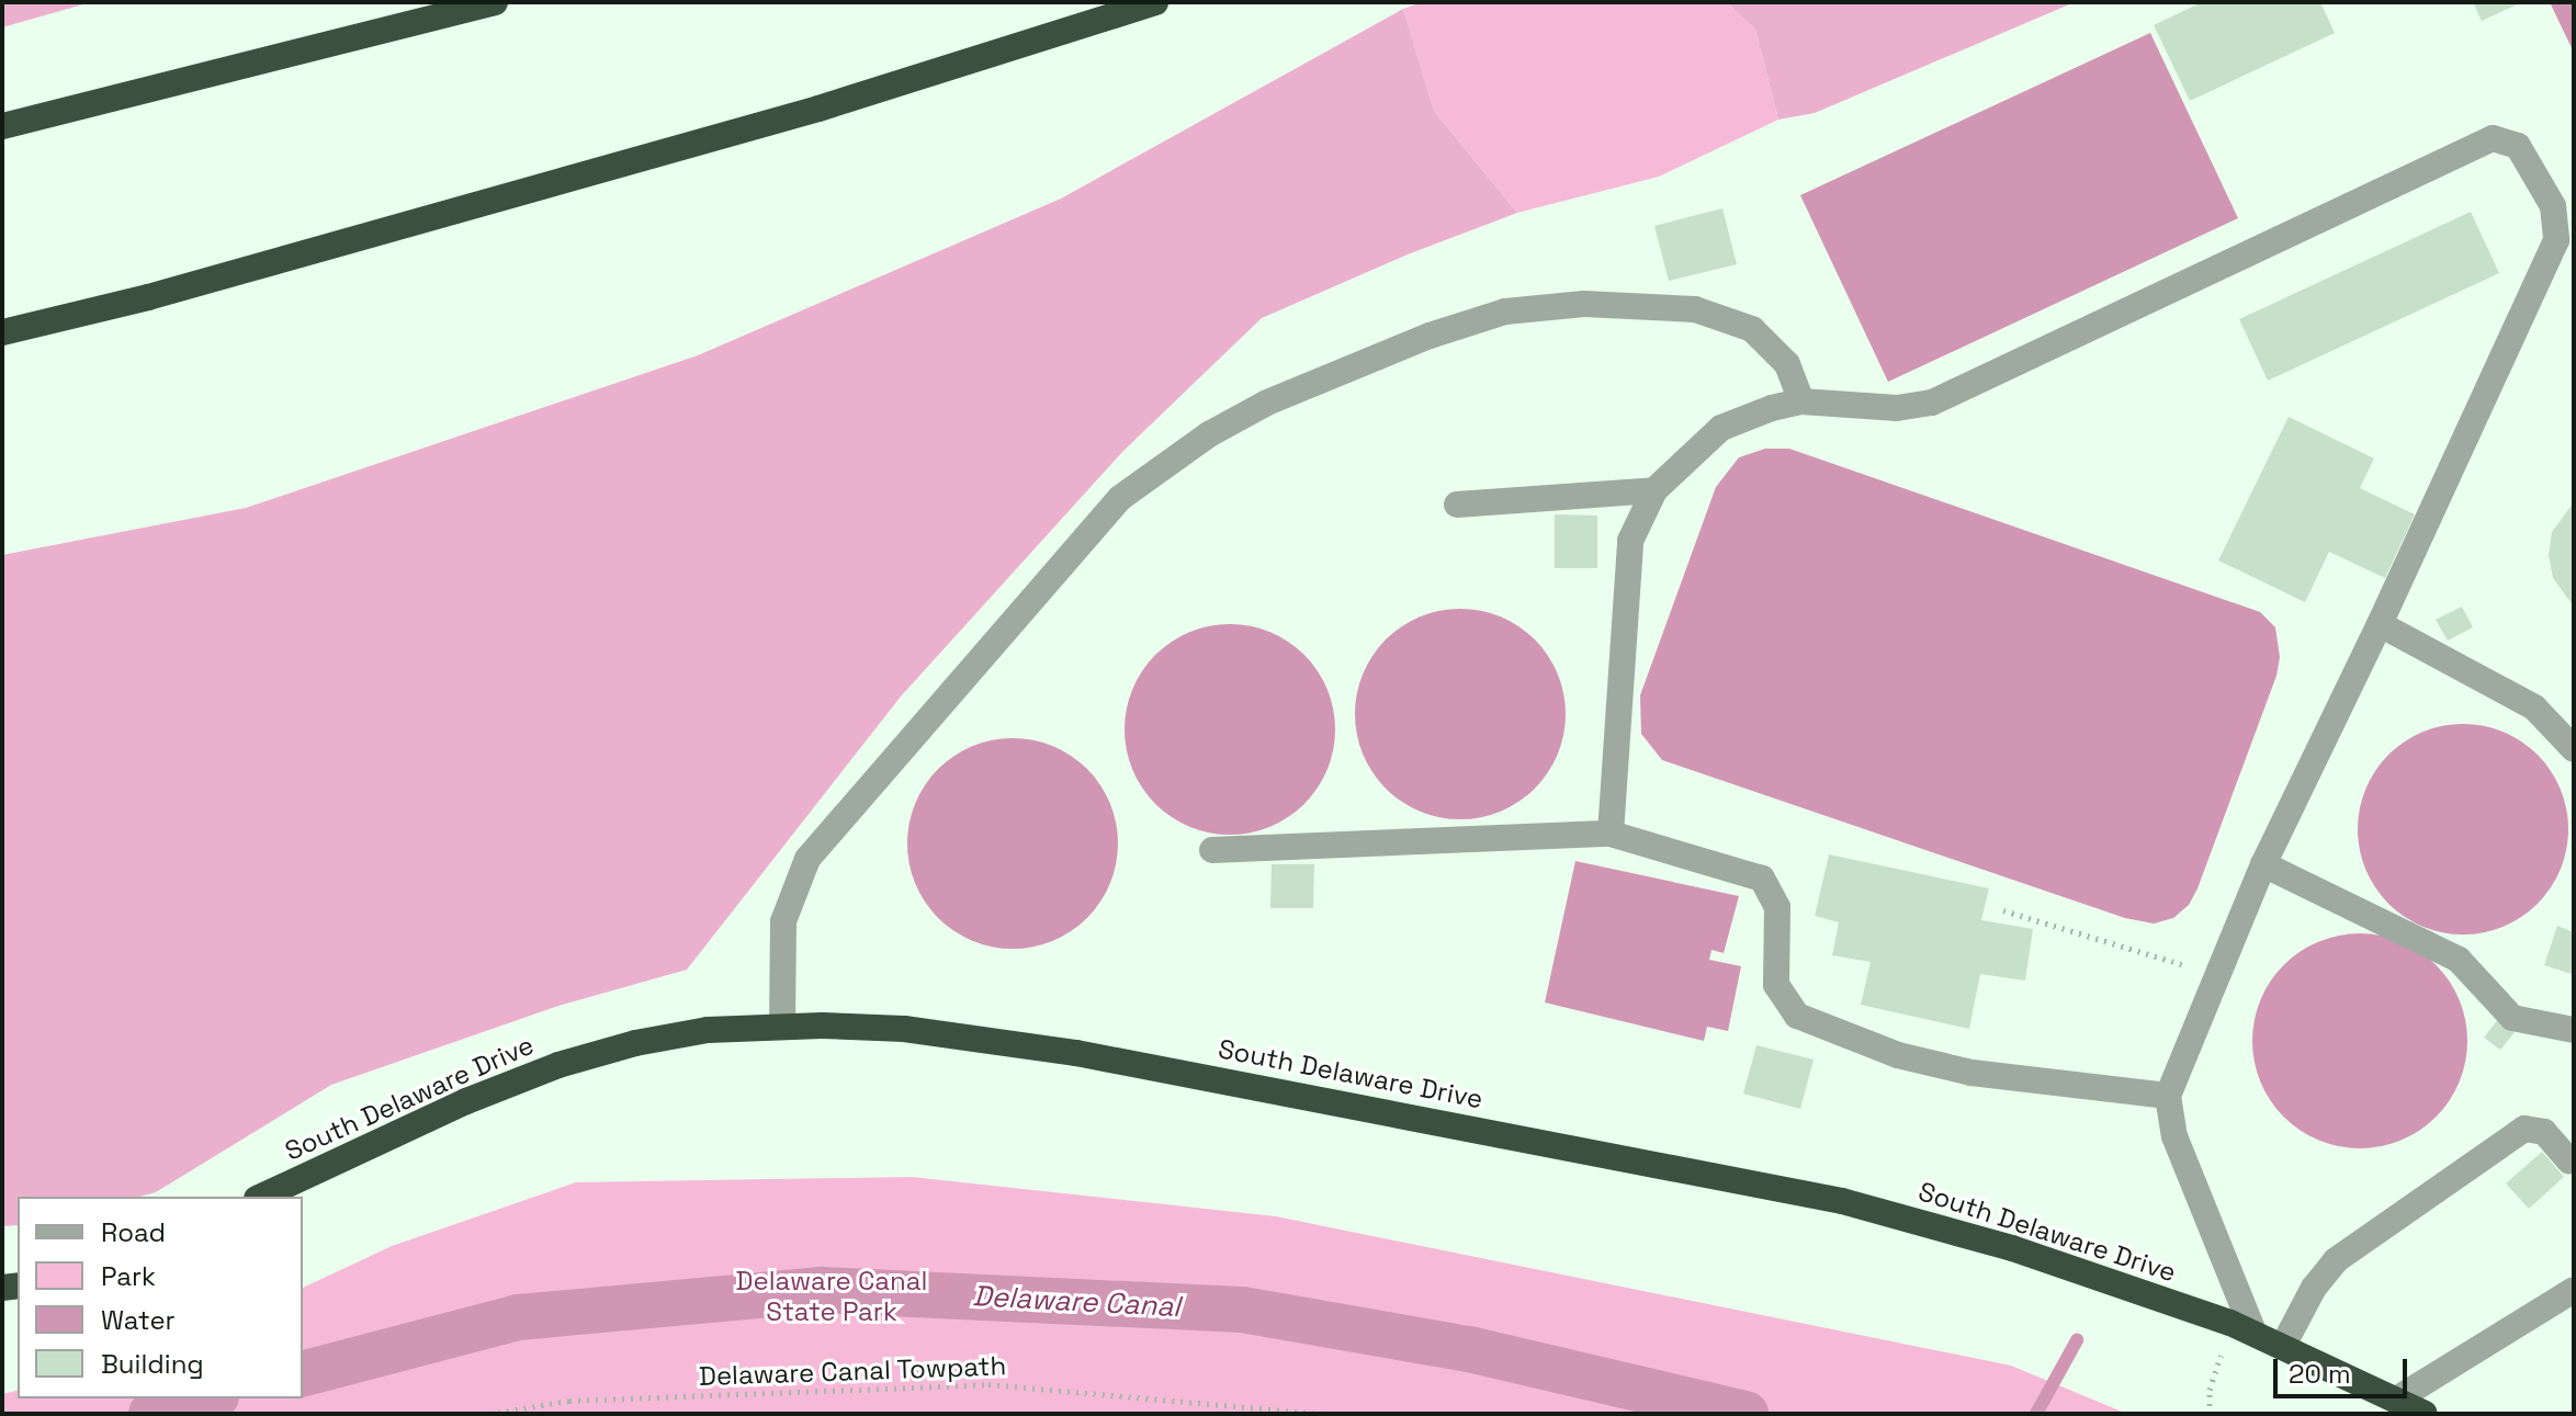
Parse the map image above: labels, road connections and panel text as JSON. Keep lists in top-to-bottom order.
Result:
{
  "streets": {
    "highway": ["South Delaware Drive"],
    "path": ["Delaware Canal Towpath"]
  },
  "water": ["Delaware Canal"],
  "parks": ["Delaware Canal State Park"],
  "legend": [
    "Road",
    "Park",
    "Water",
    "Building"
  ],
  "scale_bar": "20 m"
}
